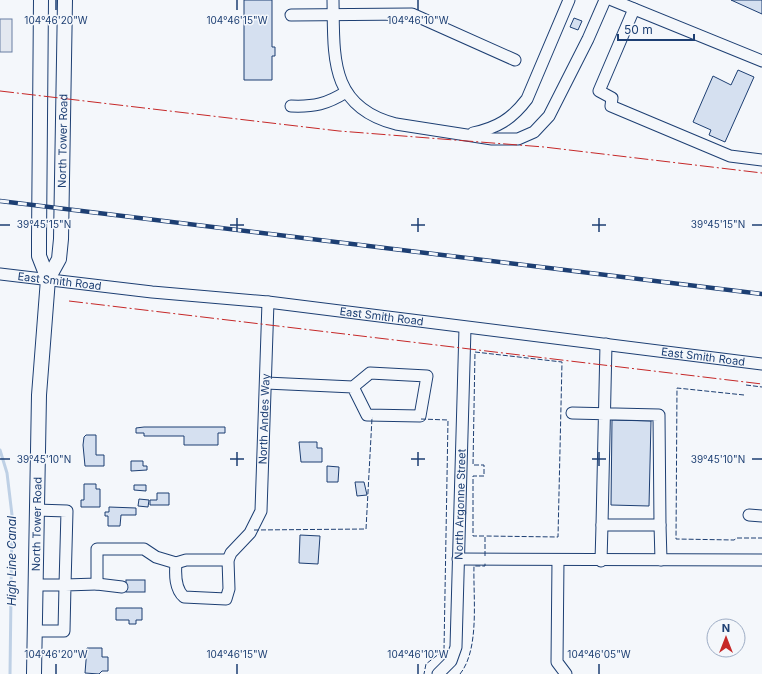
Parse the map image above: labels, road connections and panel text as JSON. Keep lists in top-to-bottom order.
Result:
{
  "streets": {
    "main road": ["North Tower Road"],
    "street": ["East Smith Road", "North Andes Way", "North Argonne Street"]
  },
  "crossings": [
    ["North Tower Road", "East Smith Road"],
    ["East Smith Road", "North Andes Way"],
    ["East Smith Road", "North Argonne Street"]
  ],
  "water": ["High Line Canal"],
  "scale_bar": "50 m",
  "north": "top",
  "coordinates": [
    "104°46'20\"W",
    "104°46'15\"W",
    "104°46'10\"W",
    "39°45'15\"N",
    "39°45'10\"N",
    "104°46'05\"W"
  ]
}
